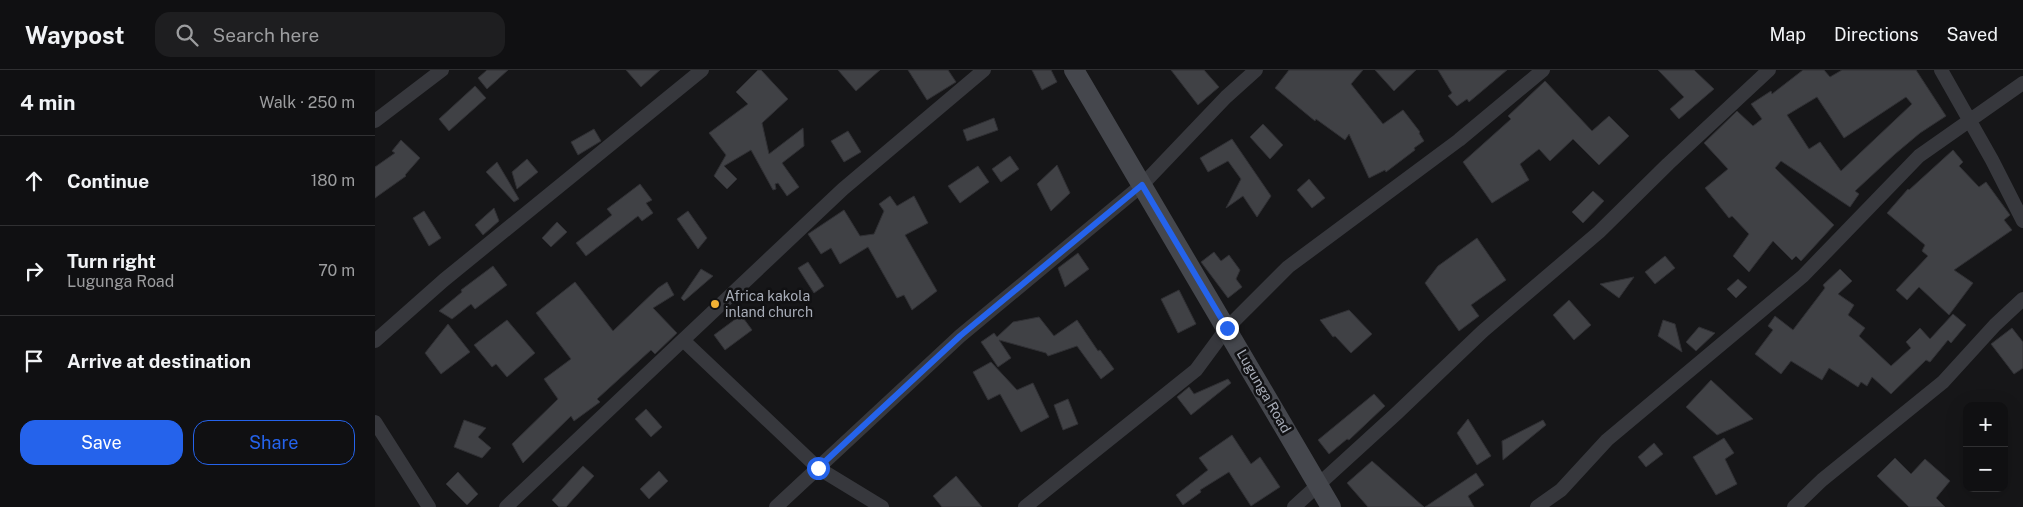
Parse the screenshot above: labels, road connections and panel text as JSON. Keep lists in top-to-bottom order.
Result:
{
  "streets": {
    "street": ["Lugunga Road"]
  },
  "places": ["Africa kakola inland church"],
  "page": {
    "header": "Waypost",
    "search": "Search here",
    "nav": ["Map", "Directions", "Saved"],
    "heading": ["4 min", "Walk · 250 m"],
    "list": [
      ["Continue", "180 m"],
      ["Turn right", "Lugunga Road", "70 m"],
      "Arrive at destination"
    ],
    "map_buttons": ["+", "−"],
    "buttons": ["Save", "Share"]
  }
}
